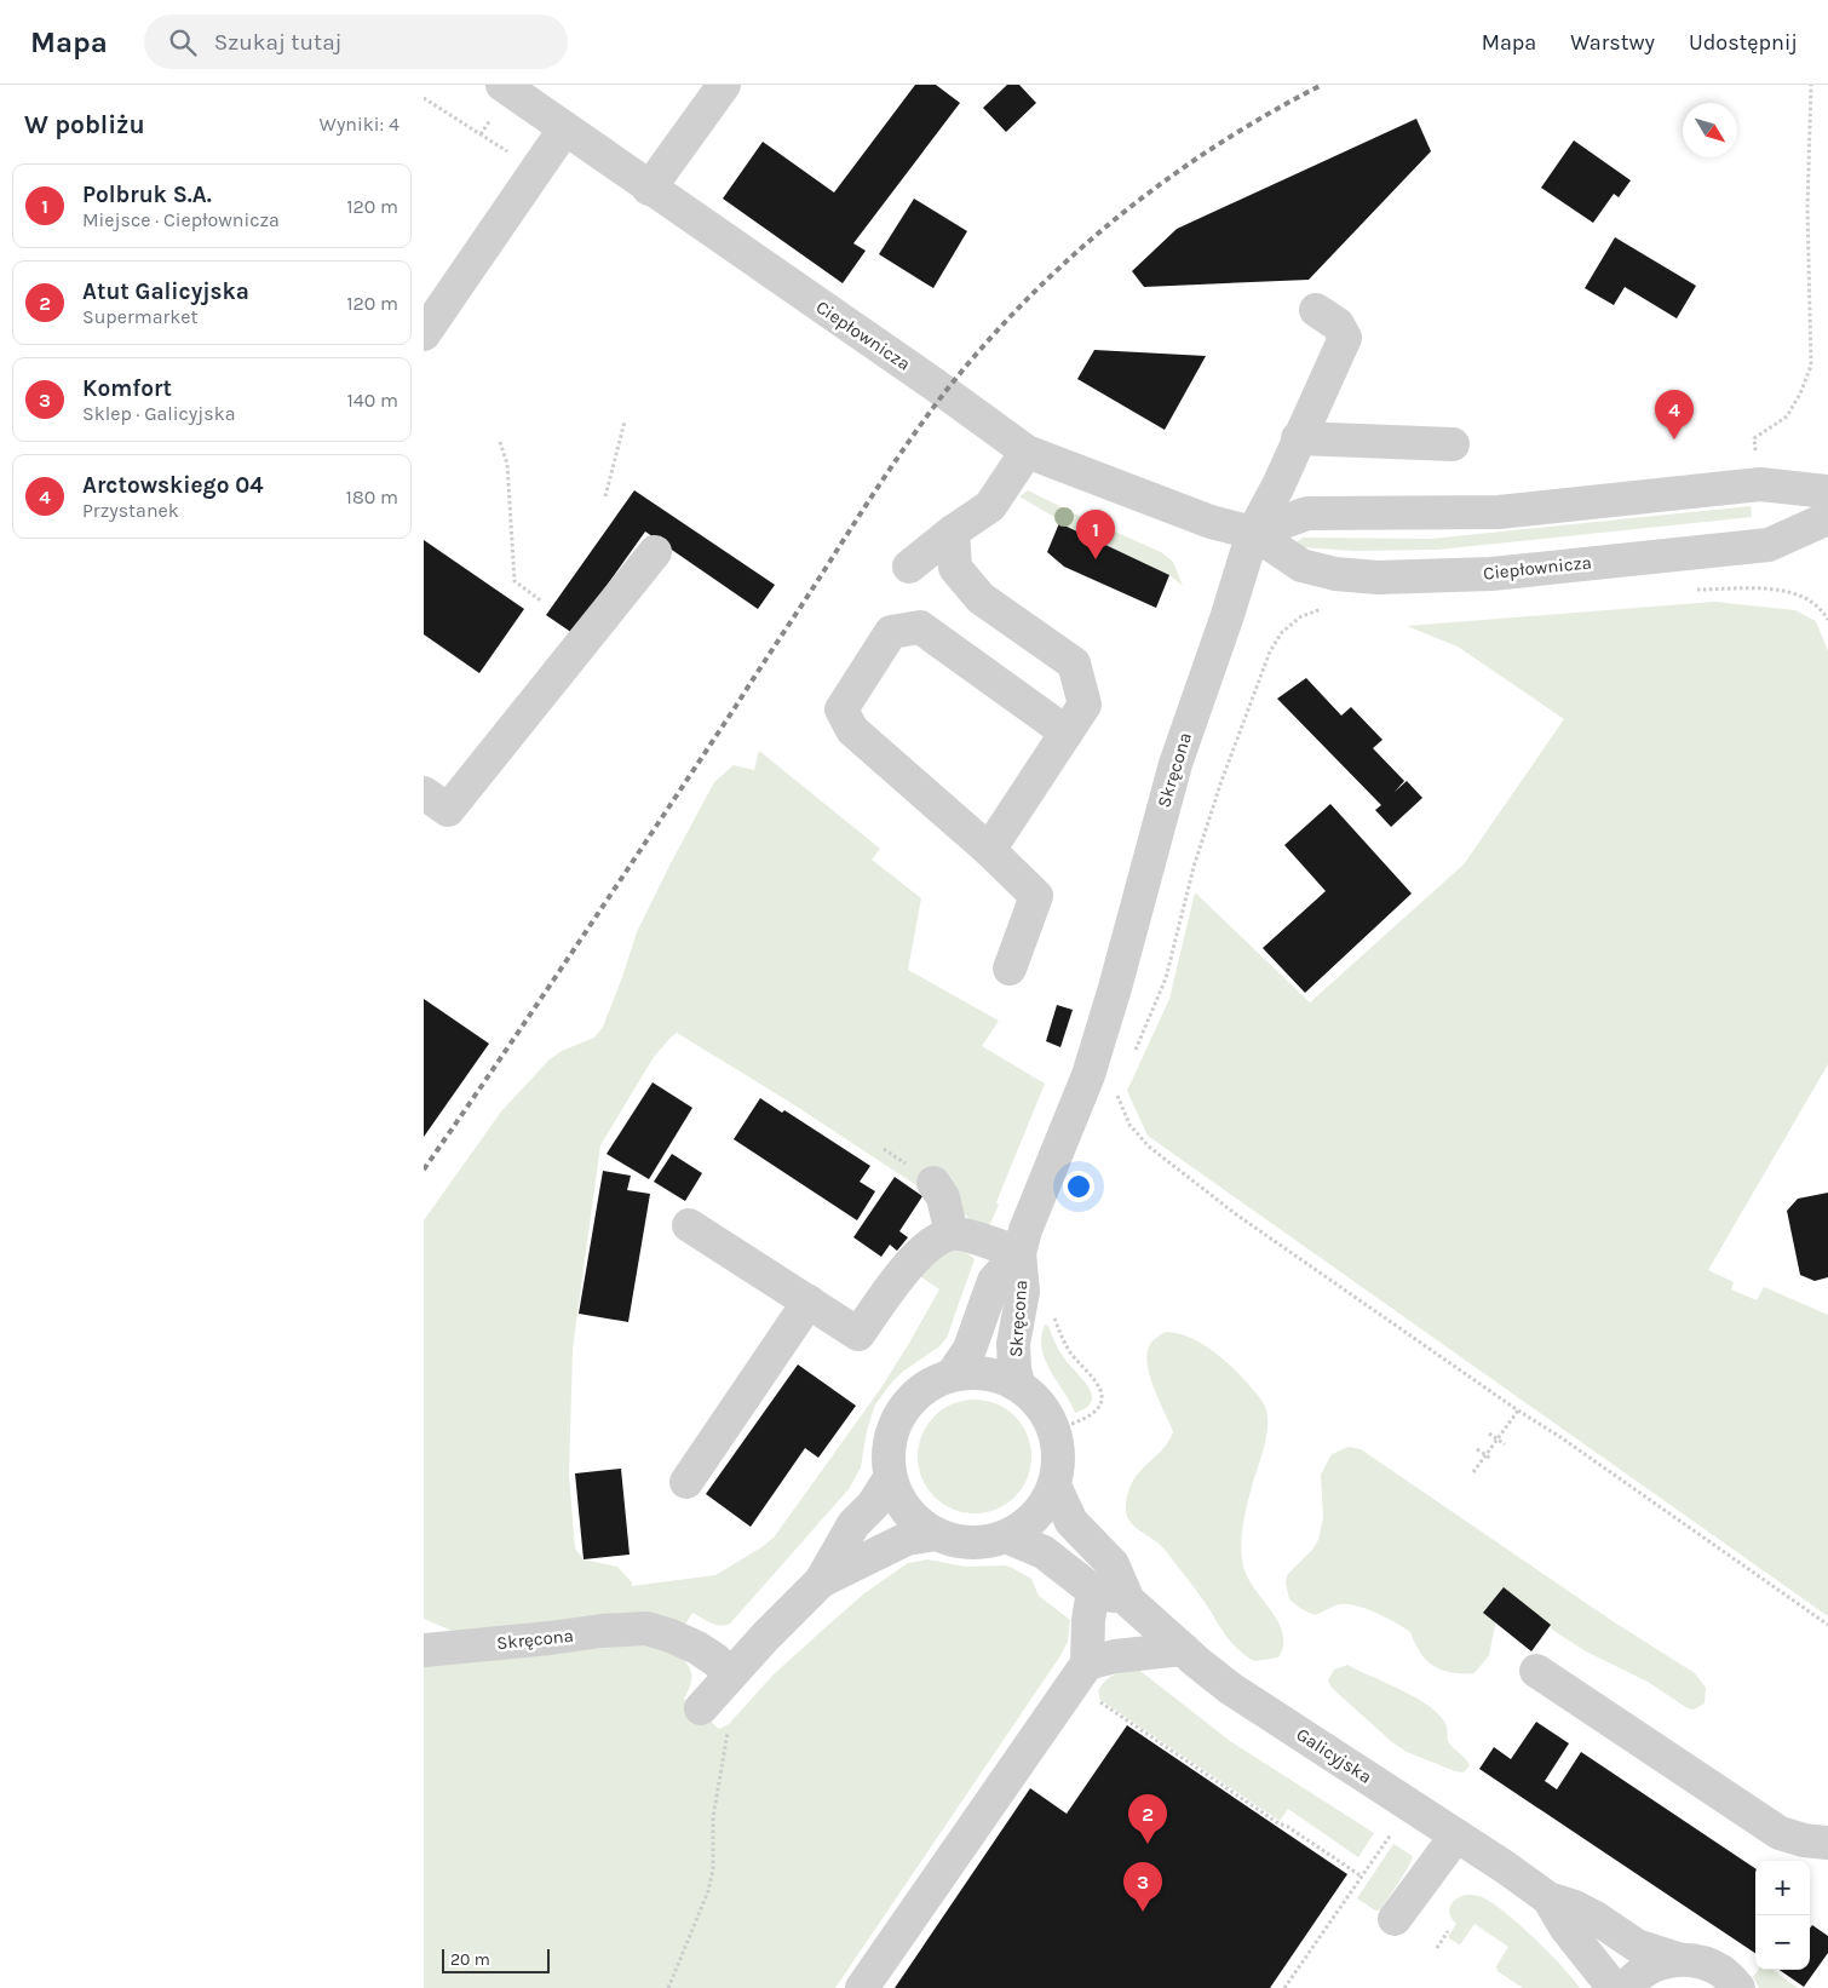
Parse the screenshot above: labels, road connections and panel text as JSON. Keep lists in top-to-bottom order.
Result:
{
  "streets": {
    "street": ["Ciepłownicza", "Skręcona", "Galicyjska"]
  },
  "crossings": [
    ["Ciepłownicza", "Skręcona"],
    ["Skręcona", "Galicyjska"]
  ],
  "scale_bar": "20 m",
  "north": "bottom right",
  "page": {
    "header": "Mapa",
    "search": "Szukaj tutaj",
    "nav": ["Mapa", "Warstwy", "Udostępnij"],
    "heading": ["W pobliżu", "Wyniki: 4"],
    "list": [
      {
        "mark": "1",
        "name": "Polbruk S.A.",
        "note": "Miejsce · Ciepłownicza",
        "value": "120 m"
      },
      {
        "mark": "2",
        "name": "Atut Galicyjska",
        "note": "Supermarket",
        "value": "120 m"
      },
      {
        "mark": "3",
        "name": "Komfort",
        "note": "Sklep · Galicyjska",
        "value": "140 m"
      },
      {
        "mark": "4",
        "name": "Arctowskiego 04",
        "note": "Przystanek",
        "value": "180 m"
      }
    ],
    "pins": [
      "4",
      "1",
      "2",
      "3"
    ],
    "map_buttons": ["+", "−"],
    "scale": "20 m"
  }
}
